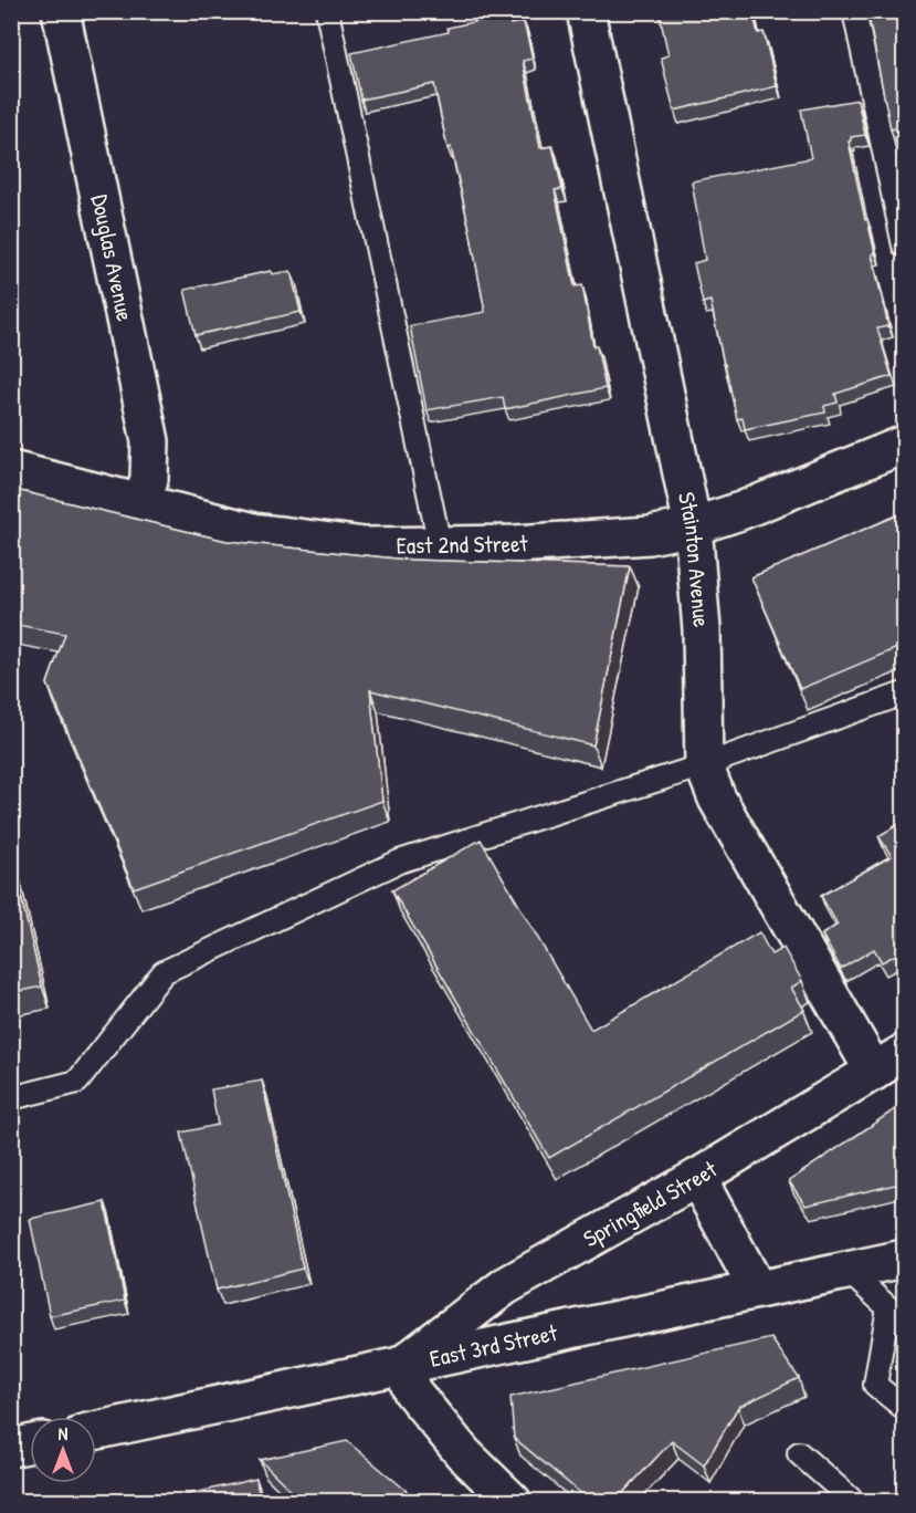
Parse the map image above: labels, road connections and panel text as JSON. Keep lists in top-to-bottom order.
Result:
{
  "streets": {
    "street": [
      "Douglas Avenue",
      "East 2nd Street",
      "Stainton Avenue",
      "Springfield Street",
      "East 3rd Street"
    ]
  },
  "crossings": [
    ["Douglas Avenue", "East 2nd Street"],
    ["East 2nd Street", "Stainton Avenue"],
    ["Stainton Avenue", "Springfield Street"],
    ["Springfield Street", "East 3rd Street"]
  ],
  "north": "top"
}
